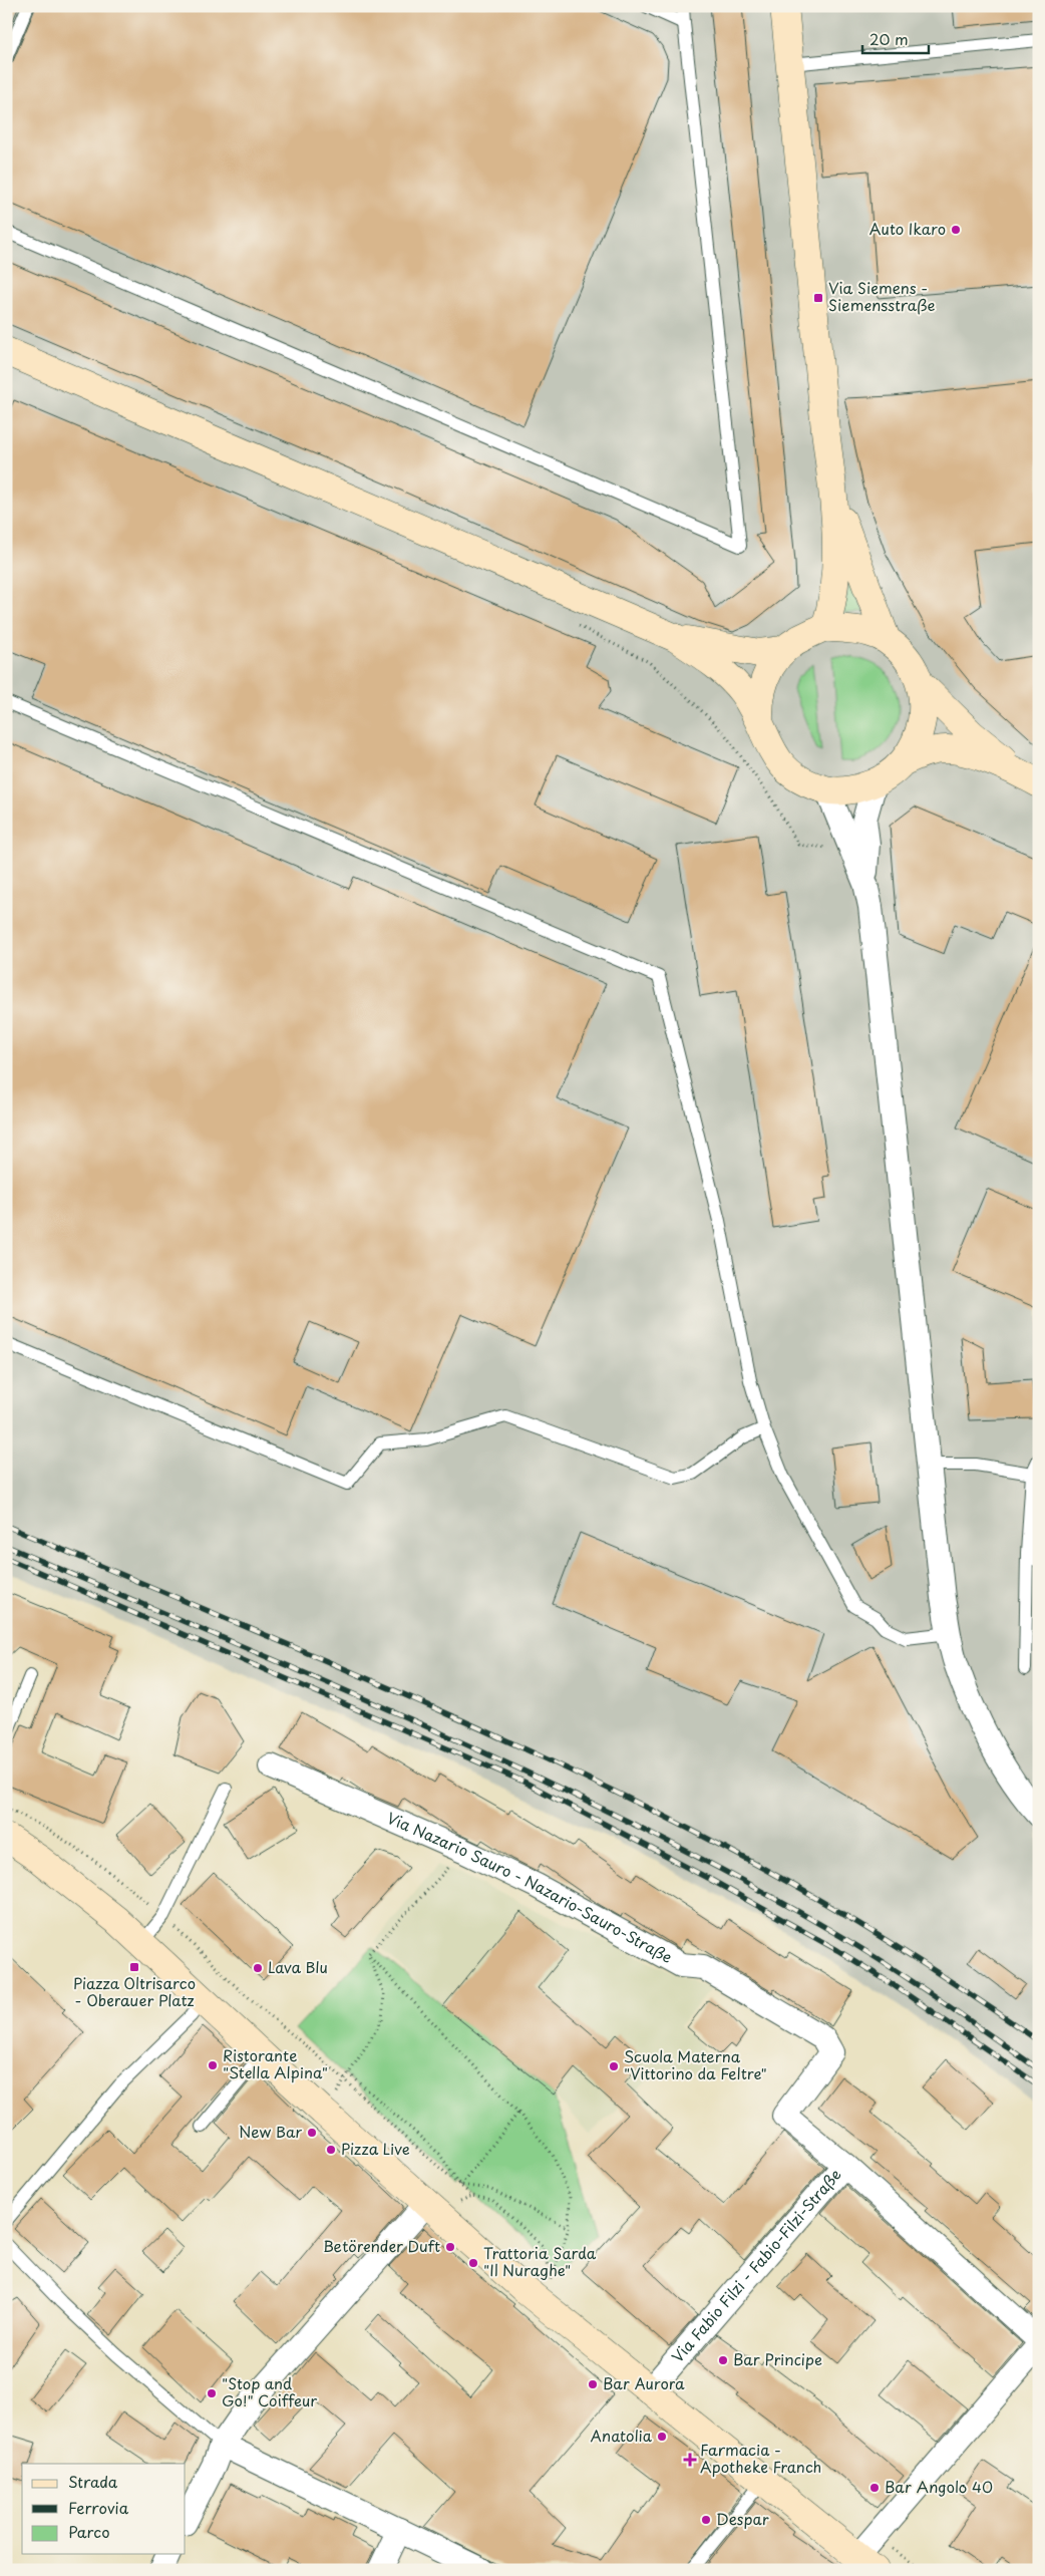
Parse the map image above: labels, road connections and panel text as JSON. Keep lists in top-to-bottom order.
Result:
{
  "streets": {
    "street": ["Via Nazario Sauro - Nazario-Sauro-Straße", "Via Fabio Filzi - Fabio-Filzi-Straße"]
  },
  "crossings": [
    ["Via Nazario Sauro - Nazario-Sauro-Straße", "Via Fabio Filzi - Fabio-Filzi-Straße"]
  ],
  "places": {
    "other": [
      "Auto Ikaro",
      "Lava Blu",
      "Ristorante \"Stella Alpina\"",
      "Scuola Materna \"Vittorino da Feltre\"",
      "New Bar",
      "Pizza Live",
      "Betörender Duft",
      "Trattoria Sarda \"Il Nuraghe\"",
      "Bar Principe",
      "Bar Aurora",
      "\"Stop and Go!\" Coiffeur",
      "Anatolia",
      "Bar Angolo 40",
      "Despar"
    ],
    "transit": ["Via Siemens - Siemensstraße", "Piazza Oltrisarco - Oberauer Platz"],
    "health": ["Farmacia - Apotheke Franch"]
  },
  "legend": ["Strada", "Ferrovia", "Parco"],
  "scale_bar": "20 m"
}
